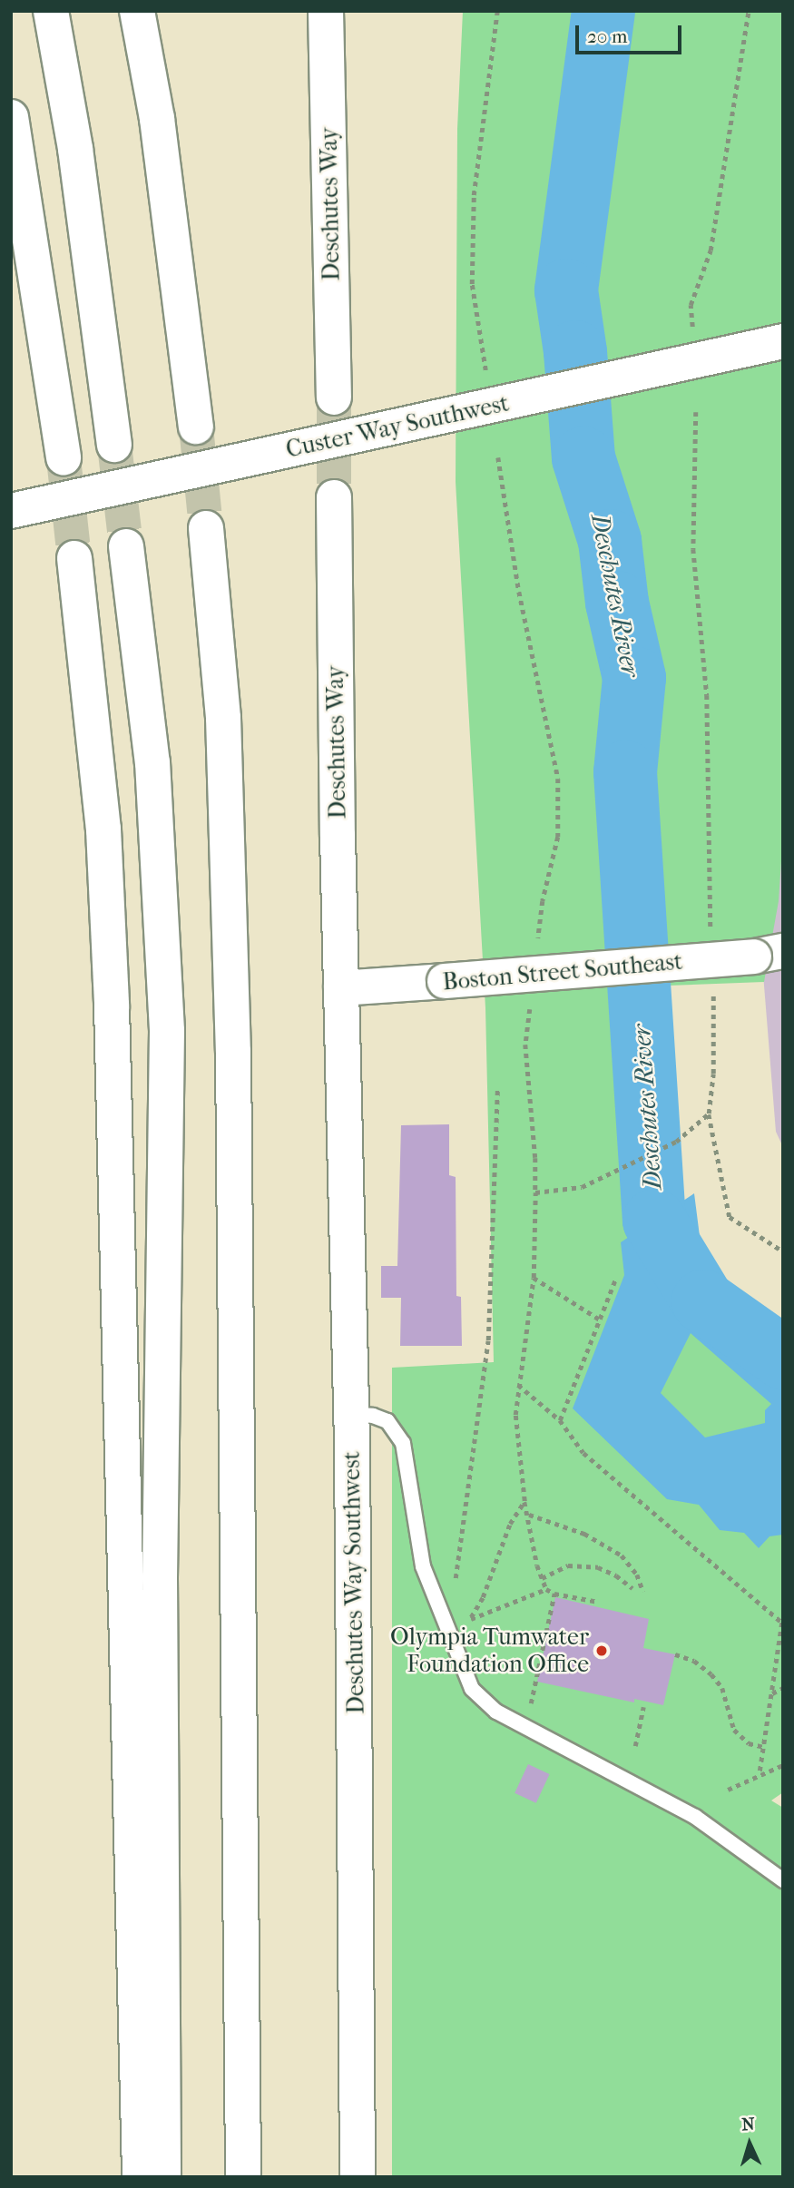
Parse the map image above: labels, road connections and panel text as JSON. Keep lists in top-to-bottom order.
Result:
{
  "streets": {
    "main road": [
      "Deschutes Way",
      "Custer Way Southwest",
      "Boston Street Southeast",
      "Deschutes Way Southwest"
    ]
  },
  "crossings": [
    ["Deschutes Way", "Boston Street Southeast"],
    ["Deschutes Way", "Deschutes Way Southwest"],
    ["Boston Street Southeast", "Deschutes Way Southwest"]
  ],
  "water": ["Deschutes River"],
  "places": ["Olympia Tumwater Foundation Office"],
  "scale_bar": "20 m",
  "north": "top"
}
